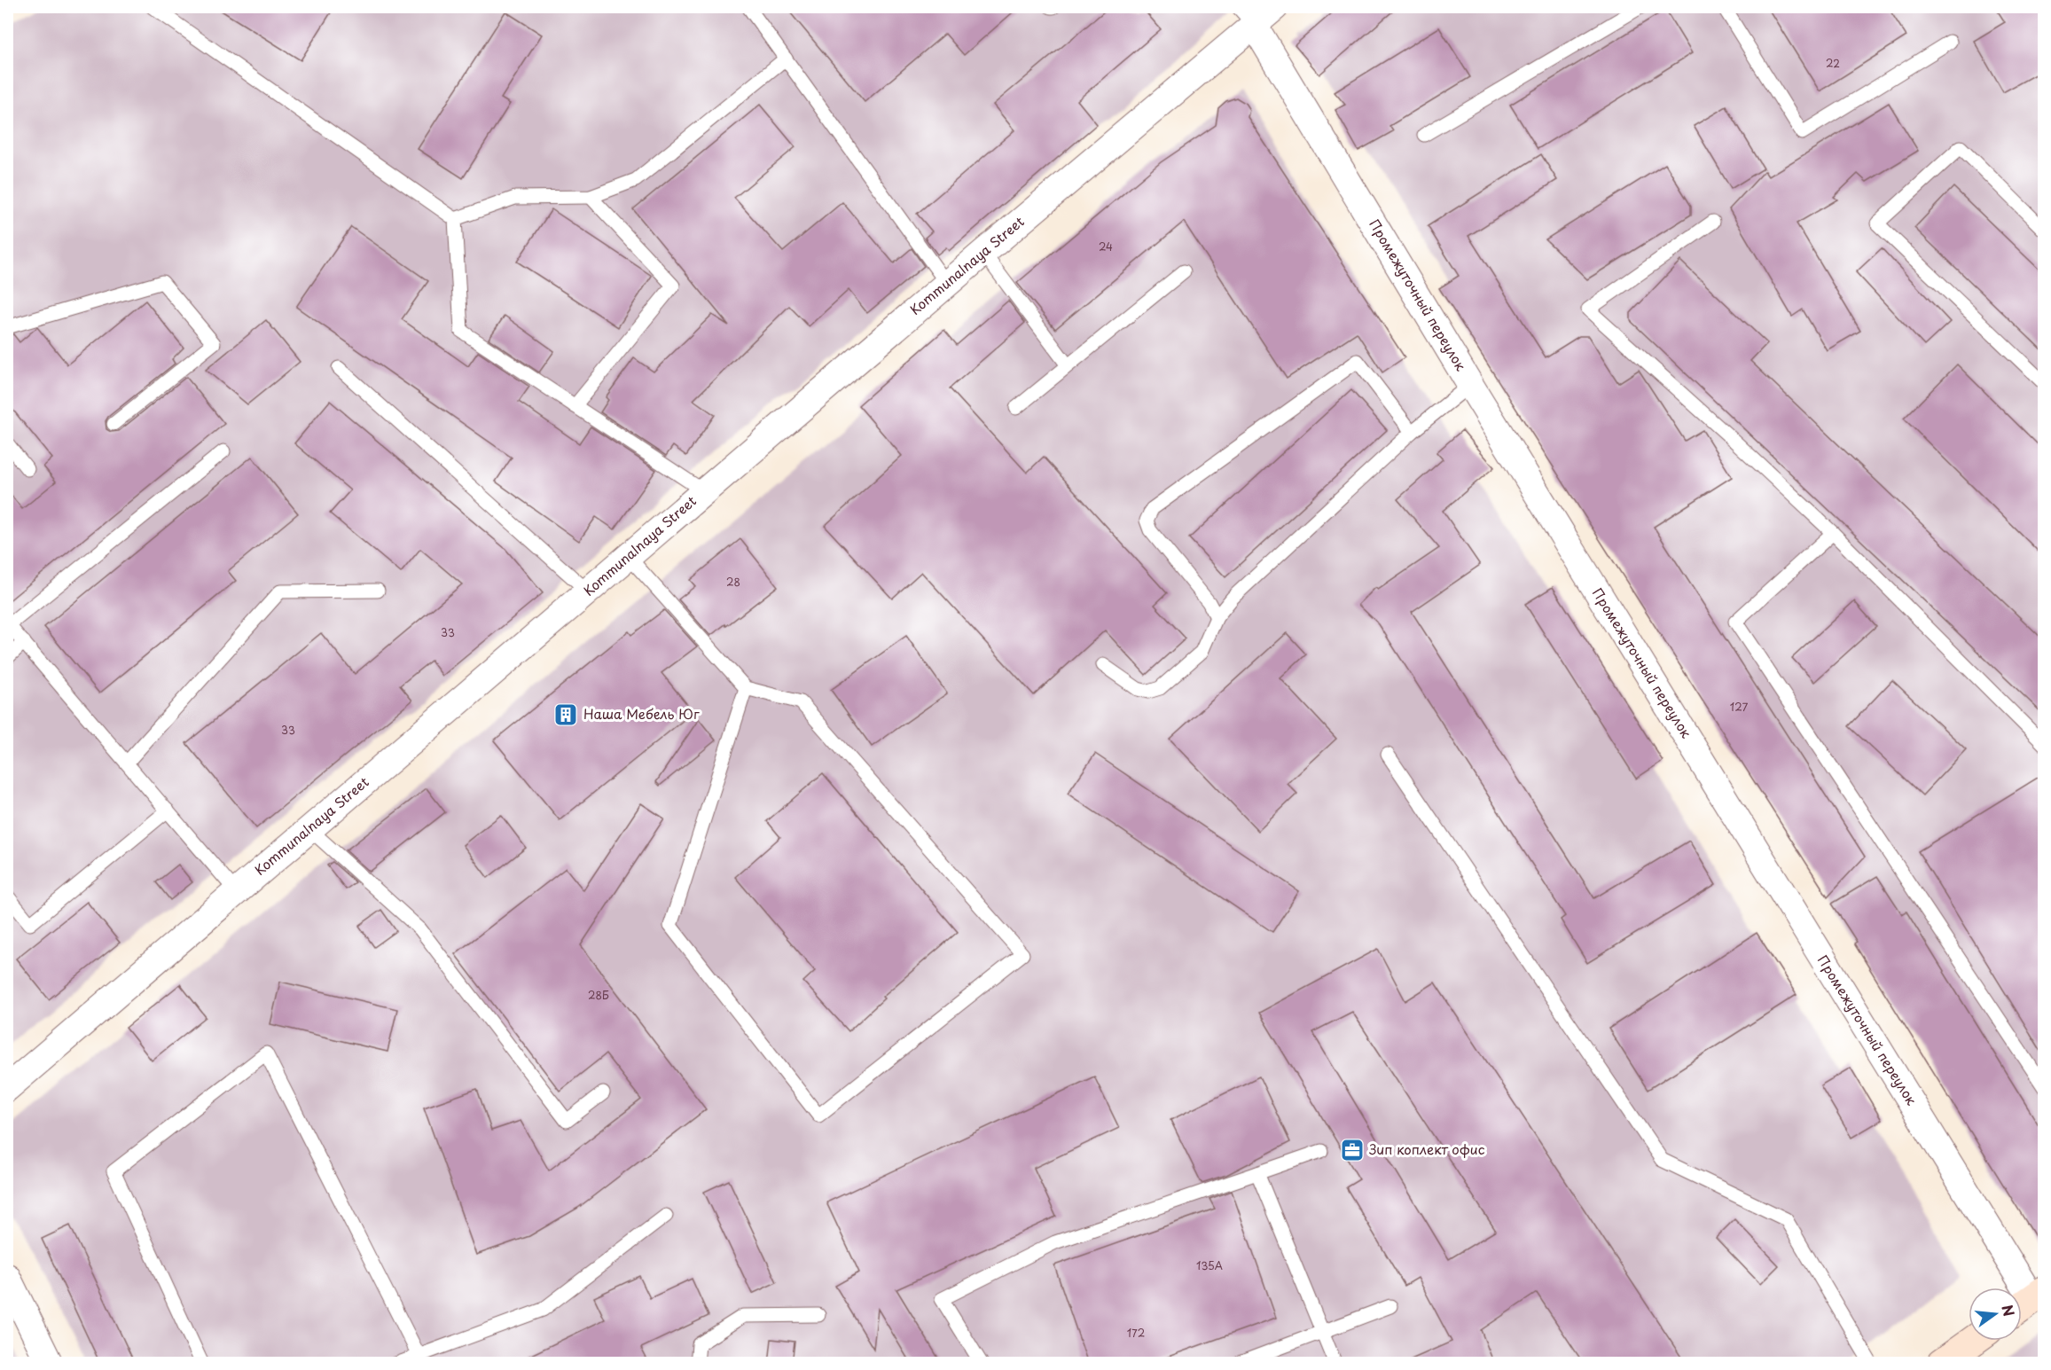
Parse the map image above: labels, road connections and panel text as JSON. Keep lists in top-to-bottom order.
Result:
{
  "streets": {
    "street": ["Kommunalnaya Street", "Промежуточный переулок"]
  },
  "crossings": [
    ["Kommunalnaya Street", "Промежуточный переулок"]
  ],
  "places": {
    "building": ["Наша Мебель Юг"],
    "office": ["Зип коплект офис"]
  },
  "house_numbers": [
    "22",
    "24",
    "28",
    "33",
    "127",
    "33",
    "28Б",
    "135А",
    "172"
  ],
  "north": "right"
}
